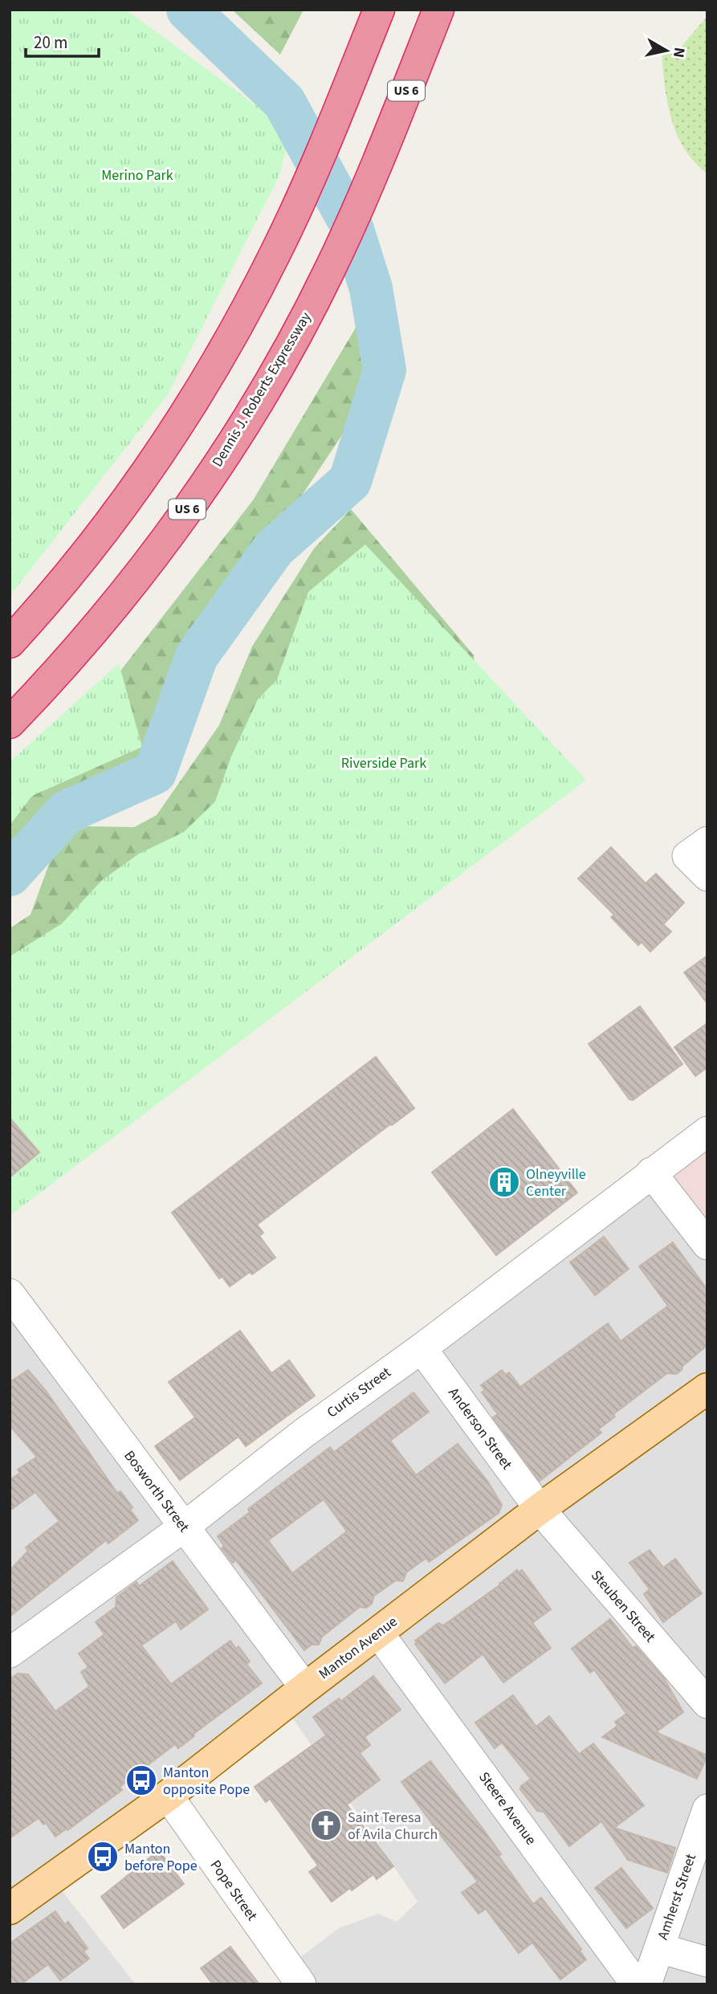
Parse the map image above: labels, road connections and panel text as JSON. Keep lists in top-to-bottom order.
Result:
{
  "streets": {
    "highway": ["US 6", "Dennis J. Roberts Expressway"],
    "main road": ["Manton Avenue"],
    "street": [
      "Curtis Street",
      "Anderson Street",
      "Bosworth Street",
      "Steuben Street",
      "Steere Avenue",
      "Pope Street",
      "Amherst Street"
    ]
  },
  "crossings": [
    ["Curtis Street", "Anderson Street"],
    ["Curtis Street", "Bosworth Street"],
    ["Anderson Street", "Steuben Street"],
    ["Anderson Street", "Manton Avenue"],
    ["Bosworth Street", "Manton Avenue"],
    ["Steuben Street", "Manton Avenue"],
    ["Manton Avenue", "Steere Avenue"],
    ["Manton Avenue", "Pope Street"]
  ],
  "parks": ["Merino Park", "Riverside Park"],
  "places": {
    "building": ["Olneyville Center"],
    "bus stop": ["Manton opposite Pope", "Manton before Pope"],
    "church": ["Saint Teresa of Avila Church"]
  },
  "scale_bar": "20 m",
  "north": "right"
}
